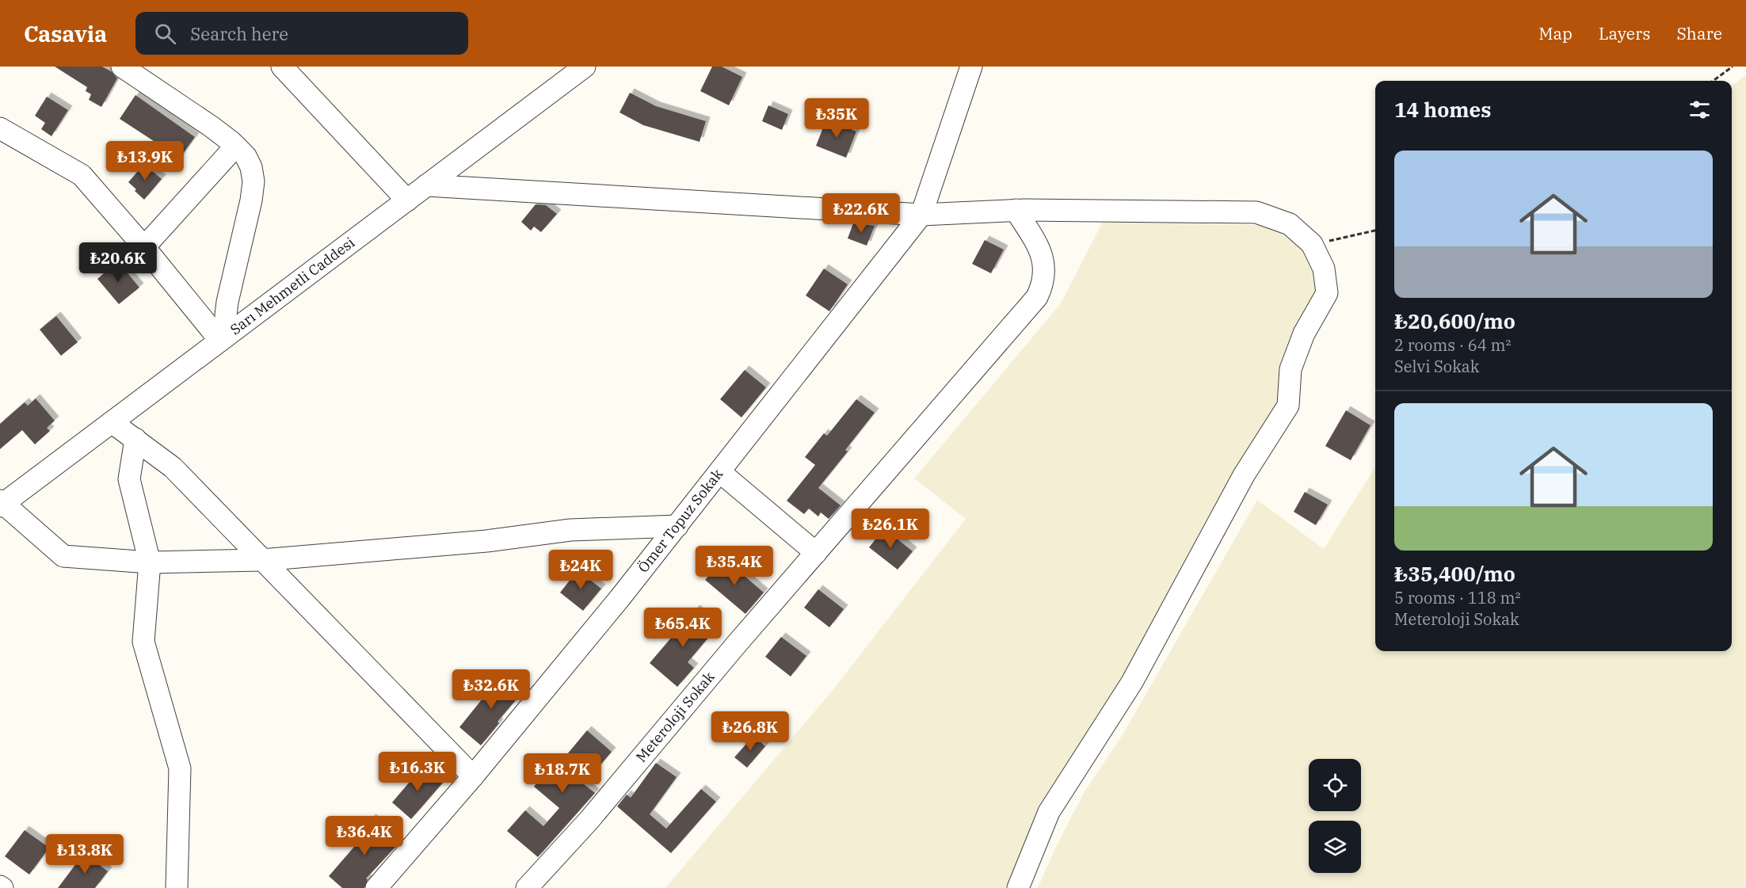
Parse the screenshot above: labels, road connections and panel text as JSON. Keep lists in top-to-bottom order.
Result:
{
  "streets": {
    "street": ["Sarı Mehmetli Caddesi", "Ömer Topuz Sokak", "Meteroloji Sokak"]
  },
  "page": {
    "header": "Casavia",
    "search": "Search here",
    "nav": ["Map", "Layers", "Share"],
    "heading": "14 homes",
    "price": [
      "₺35K",
      "₺13.9K",
      "₺22.6K",
      "₺20.6K",
      "₺26.1K",
      "₺35.4K",
      "₺24K",
      "₺65.4K",
      "₺32.6K",
      "₺26.8K",
      "₺16.3K",
      "₺18.7K",
      "₺36.4K",
      "₺13.8K"
    ],
    "list": [
      {
        "name": "₺20,600/mo",
        "note": "2 rooms · 64 m² · Selvi Sokak"
      },
      {
        "name": "₺35,400/mo",
        "note": "5 rooms · 118 m² · Meteroloji Sokak"
      }
    ]
  }
}
